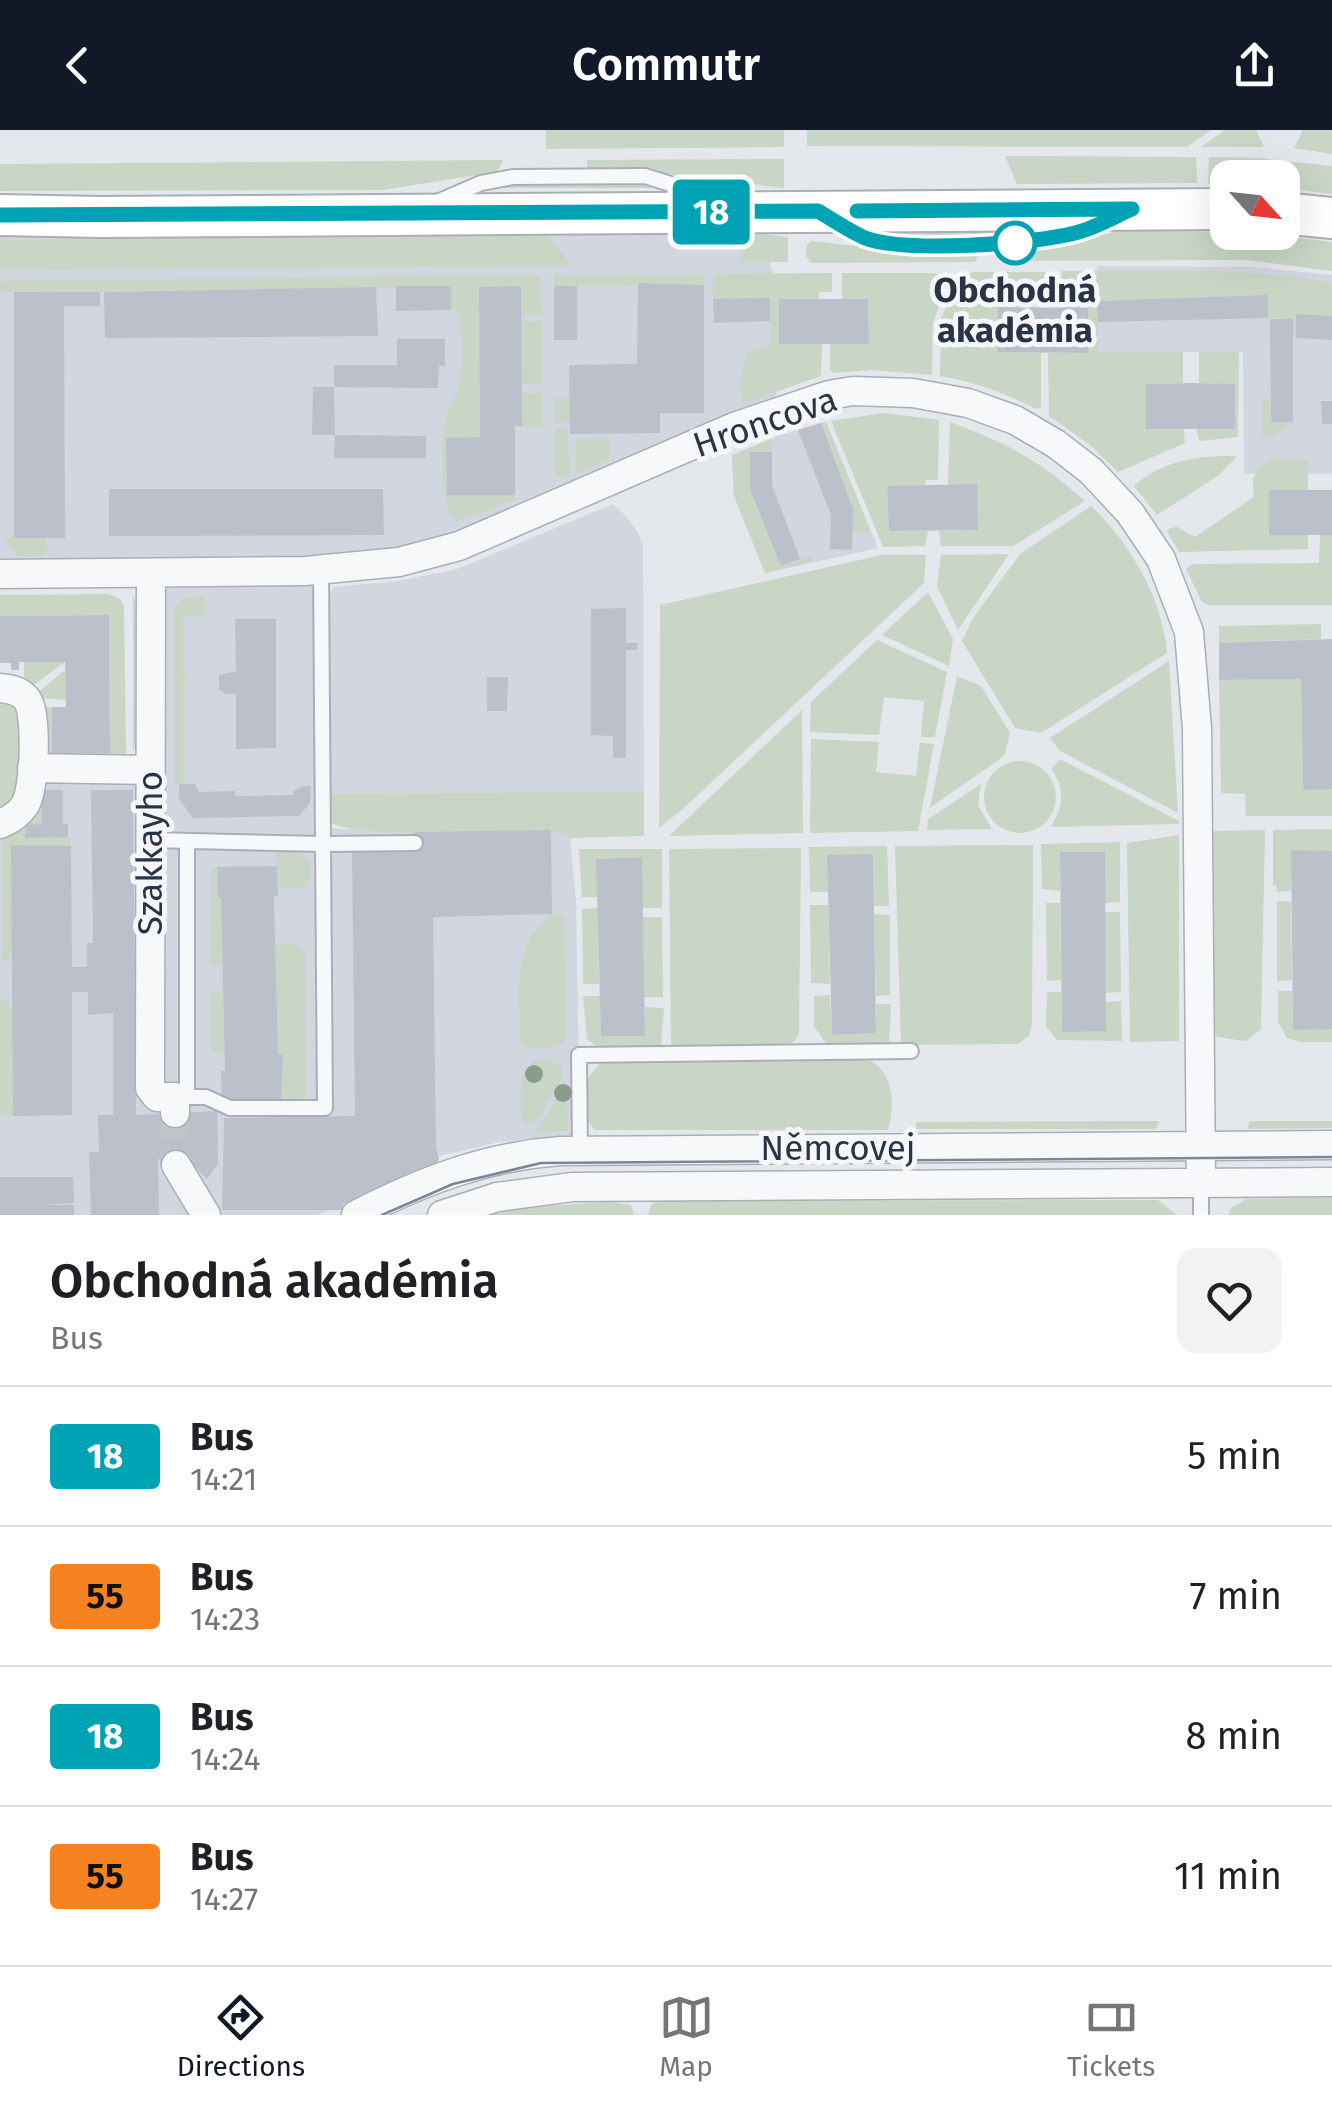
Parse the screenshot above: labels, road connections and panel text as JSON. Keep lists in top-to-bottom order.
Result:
{
  "streets": {
    "street": ["Hroncova", "Szakkayho", "Němcovej"]
  },
  "crossings": [
    ["Hroncova", "Szakkayho"],
    ["Hroncova", "Němcovej"]
  ],
  "places": ["Obchodná akadémia"],
  "lines": ["bus line 18"],
  "north": "bottom right",
  "page": {
    "header": "Commutr",
    "on_map": "18",
    "heading": ["Obchodná akadémia", "Bus"],
    "list": [
      {
        "mark": "18",
        "name": "Bus",
        "note": "14:21",
        "value": "5 min"
      },
      {
        "mark": "55",
        "name": "Bus",
        "note": "14:23",
        "value": "7 min"
      },
      {
        "mark": "18",
        "name": "Bus",
        "note": "14:24",
        "value": "8 min"
      },
      {
        "mark": "55",
        "name": "Bus",
        "note": "14:27",
        "value": "11 min"
      }
    ],
    "tabs": ["Directions", "Map", "Tickets"]
  }
}
